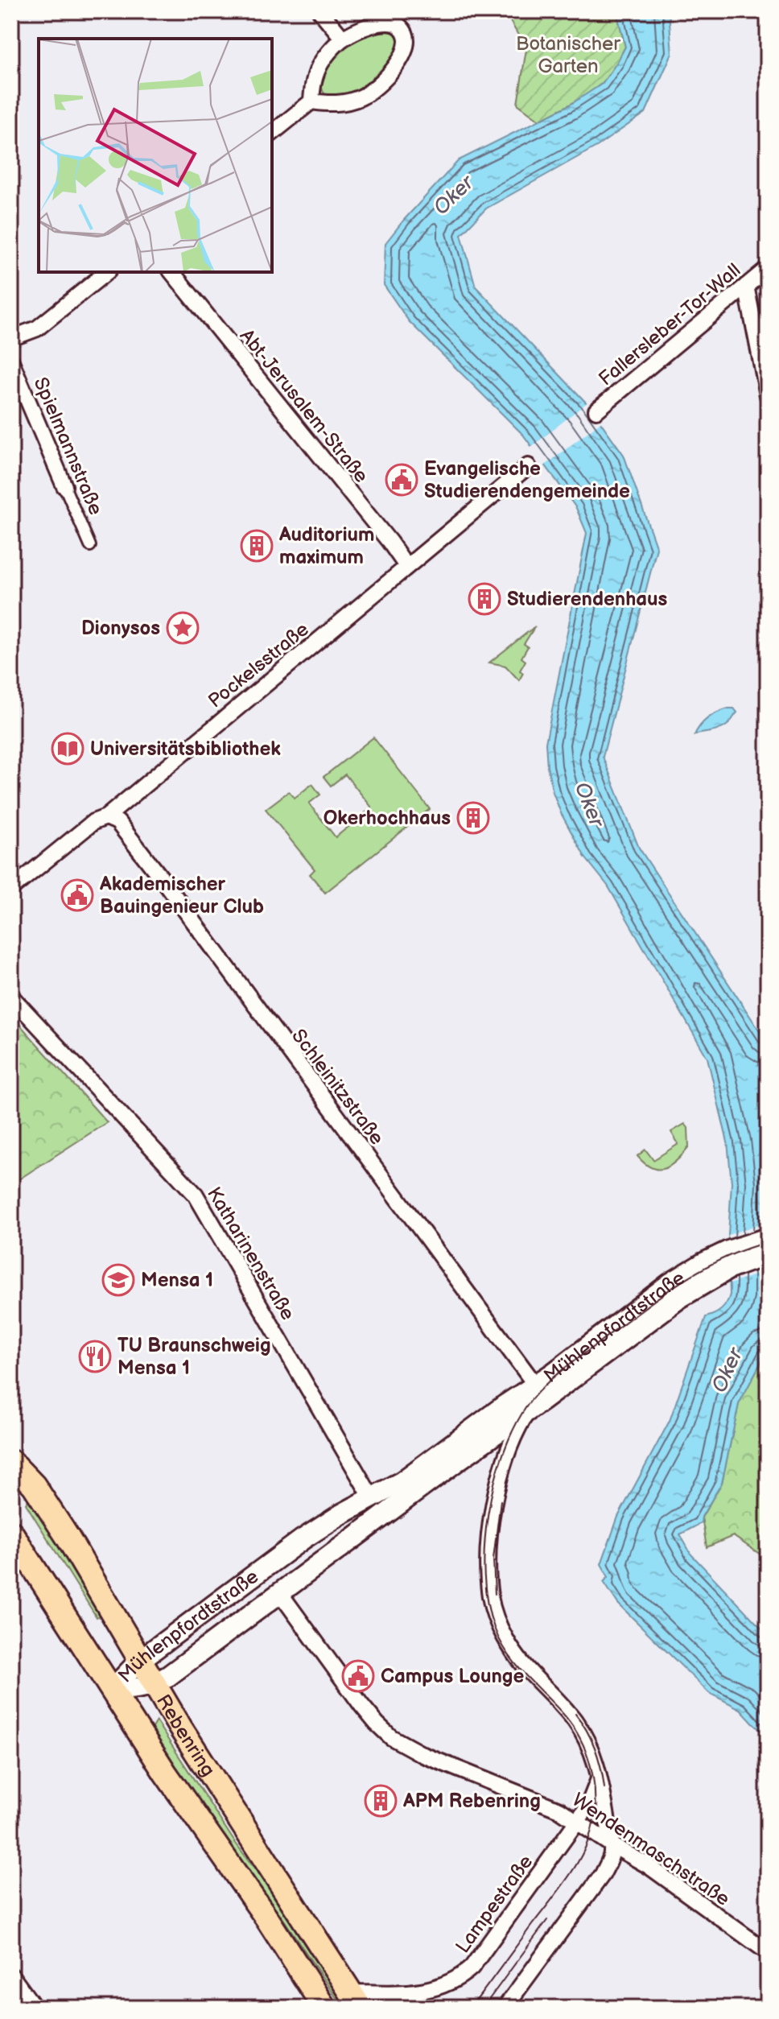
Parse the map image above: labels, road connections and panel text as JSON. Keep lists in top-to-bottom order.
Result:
{
  "streets": {
    "main road": ["Mühlenpfordtstraße", "Rebenring"],
    "street": [
      "Fallersleber-Tor-Wall",
      "Abt-Jerusalem-Straße",
      "Spielmannstraße",
      "Pockelsstraße",
      "Schleinitzstraße",
      "Katharinenstraße",
      "Wendenmaschstraße",
      "Lampestraße"
    ]
  },
  "crossings": [
    ["Abt-Jerusalem-Straße", "Pockelsstraße"],
    ["Pockelsstraße", "Schleinitzstraße"],
    ["Schleinitzstraße", "Mühlenpfordtstraße"],
    ["Katharinenstraße", "Mühlenpfordtstraße"],
    ["Mühlenpfordtstraße", "Rebenring"],
    ["Mühlenpfordtstraße", "Wendenmaschstraße"],
    ["Rebenring", "Lampestraße"],
    ["Wendenmaschstraße", "Lampestraße"]
  ],
  "water": ["Oker"],
  "parks": ["Botanischer Garten"],
  "places": {
    "public building": ["Evangelische Studierendengemeinde", "Akademischer Bauingenieur Club", "Campus Lounge"],
    "building": [
      "Auditorium maximum",
      "Studierendenhaus",
      "Okerhochhaus",
      "APM Rebenring"
    ],
    "place": ["Dionysos"],
    "library": ["Universitätsbibliothek"],
    "school or university": ["Mensa 1"],
    "restaurant": ["TU Braunschweig Mensa 1"]
  }
}
